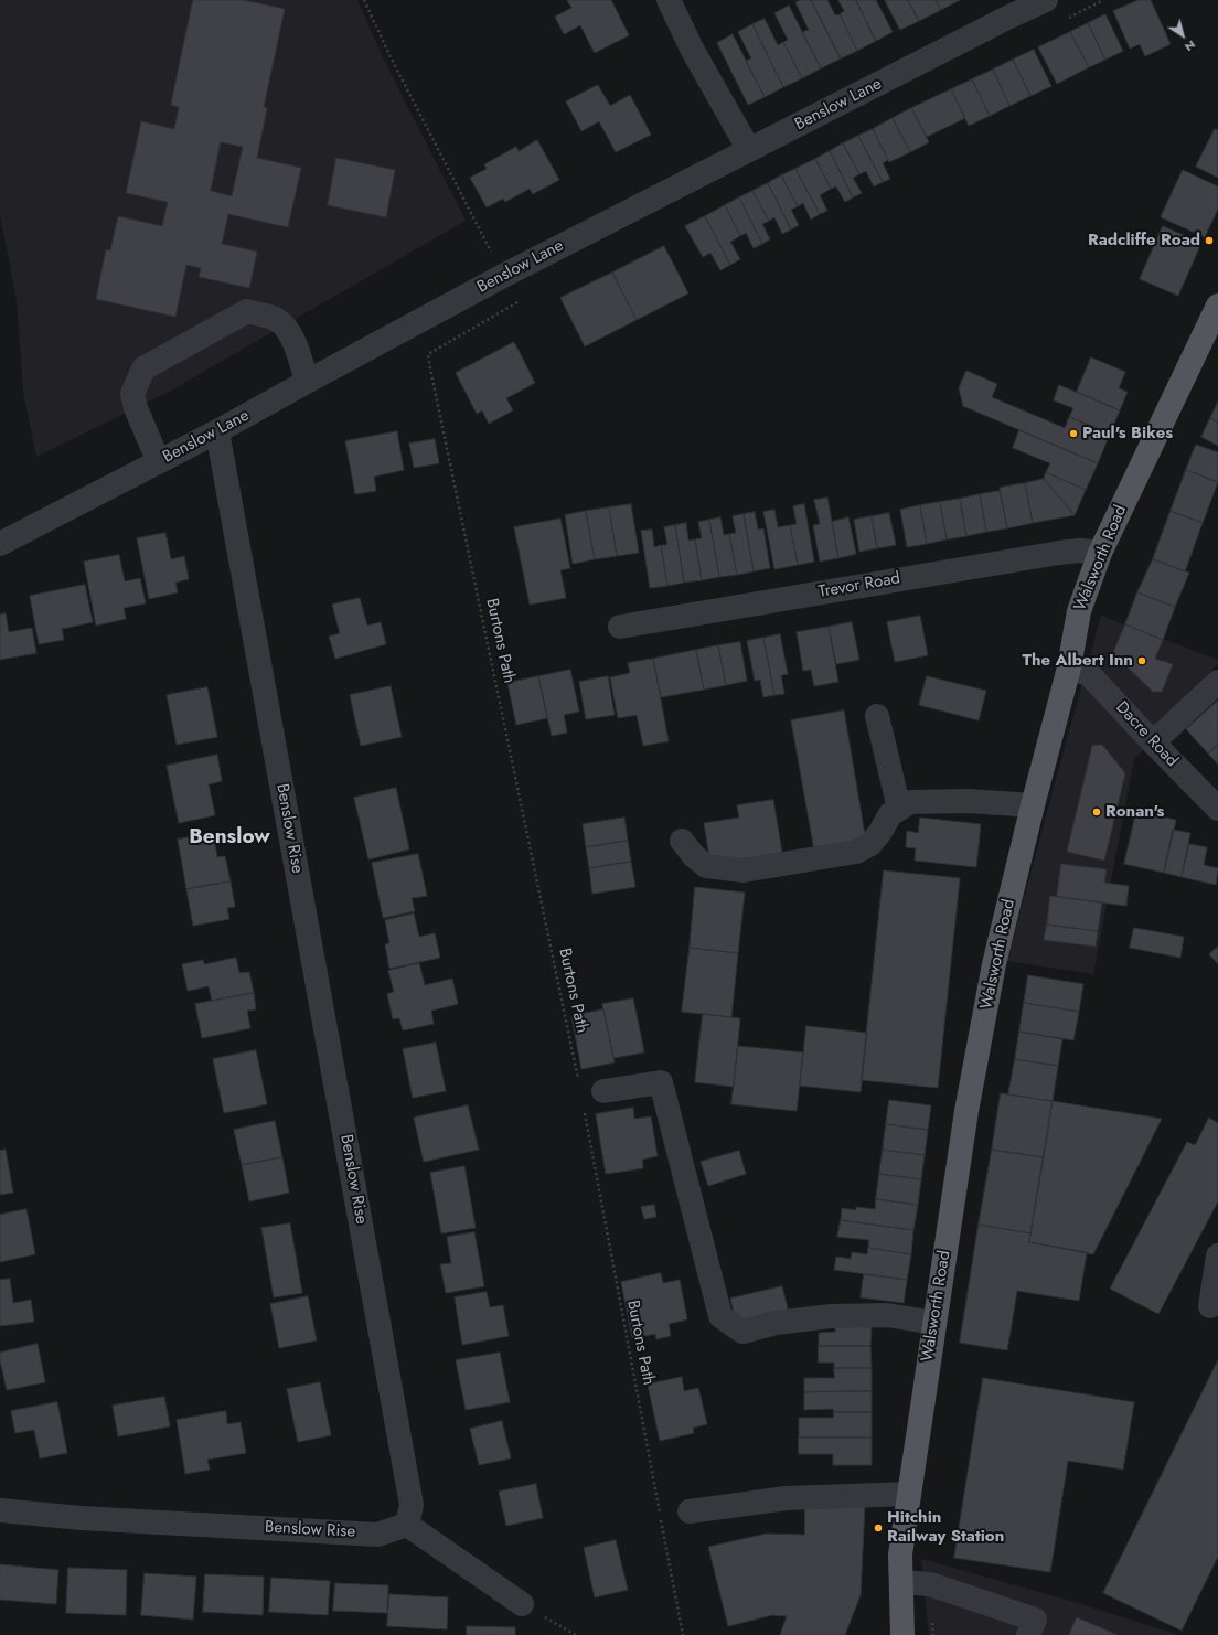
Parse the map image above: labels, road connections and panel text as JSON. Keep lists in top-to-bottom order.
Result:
{
  "streets": {
    "main road": ["Walsworth Road"],
    "street": [
      "Benslow Lane",
      "Trevor Road",
      "Dacre Road",
      "Benslow Rise"
    ],
    "path": ["Burtons Path"]
  },
  "crossings": [
    ["Benslow Lane", "Benslow Rise"],
    ["Walsworth Road", "Trevor Road"],
    ["Walsworth Road", "Dacre Road"]
  ],
  "districts": ["Benslow"],
  "places": [
    "Radcliffe Road",
    "Paul's Bikes",
    "The Albert Inn",
    "Ronan's",
    "Hitchin Railway Station"
  ],
  "north": "bottom right"
}
